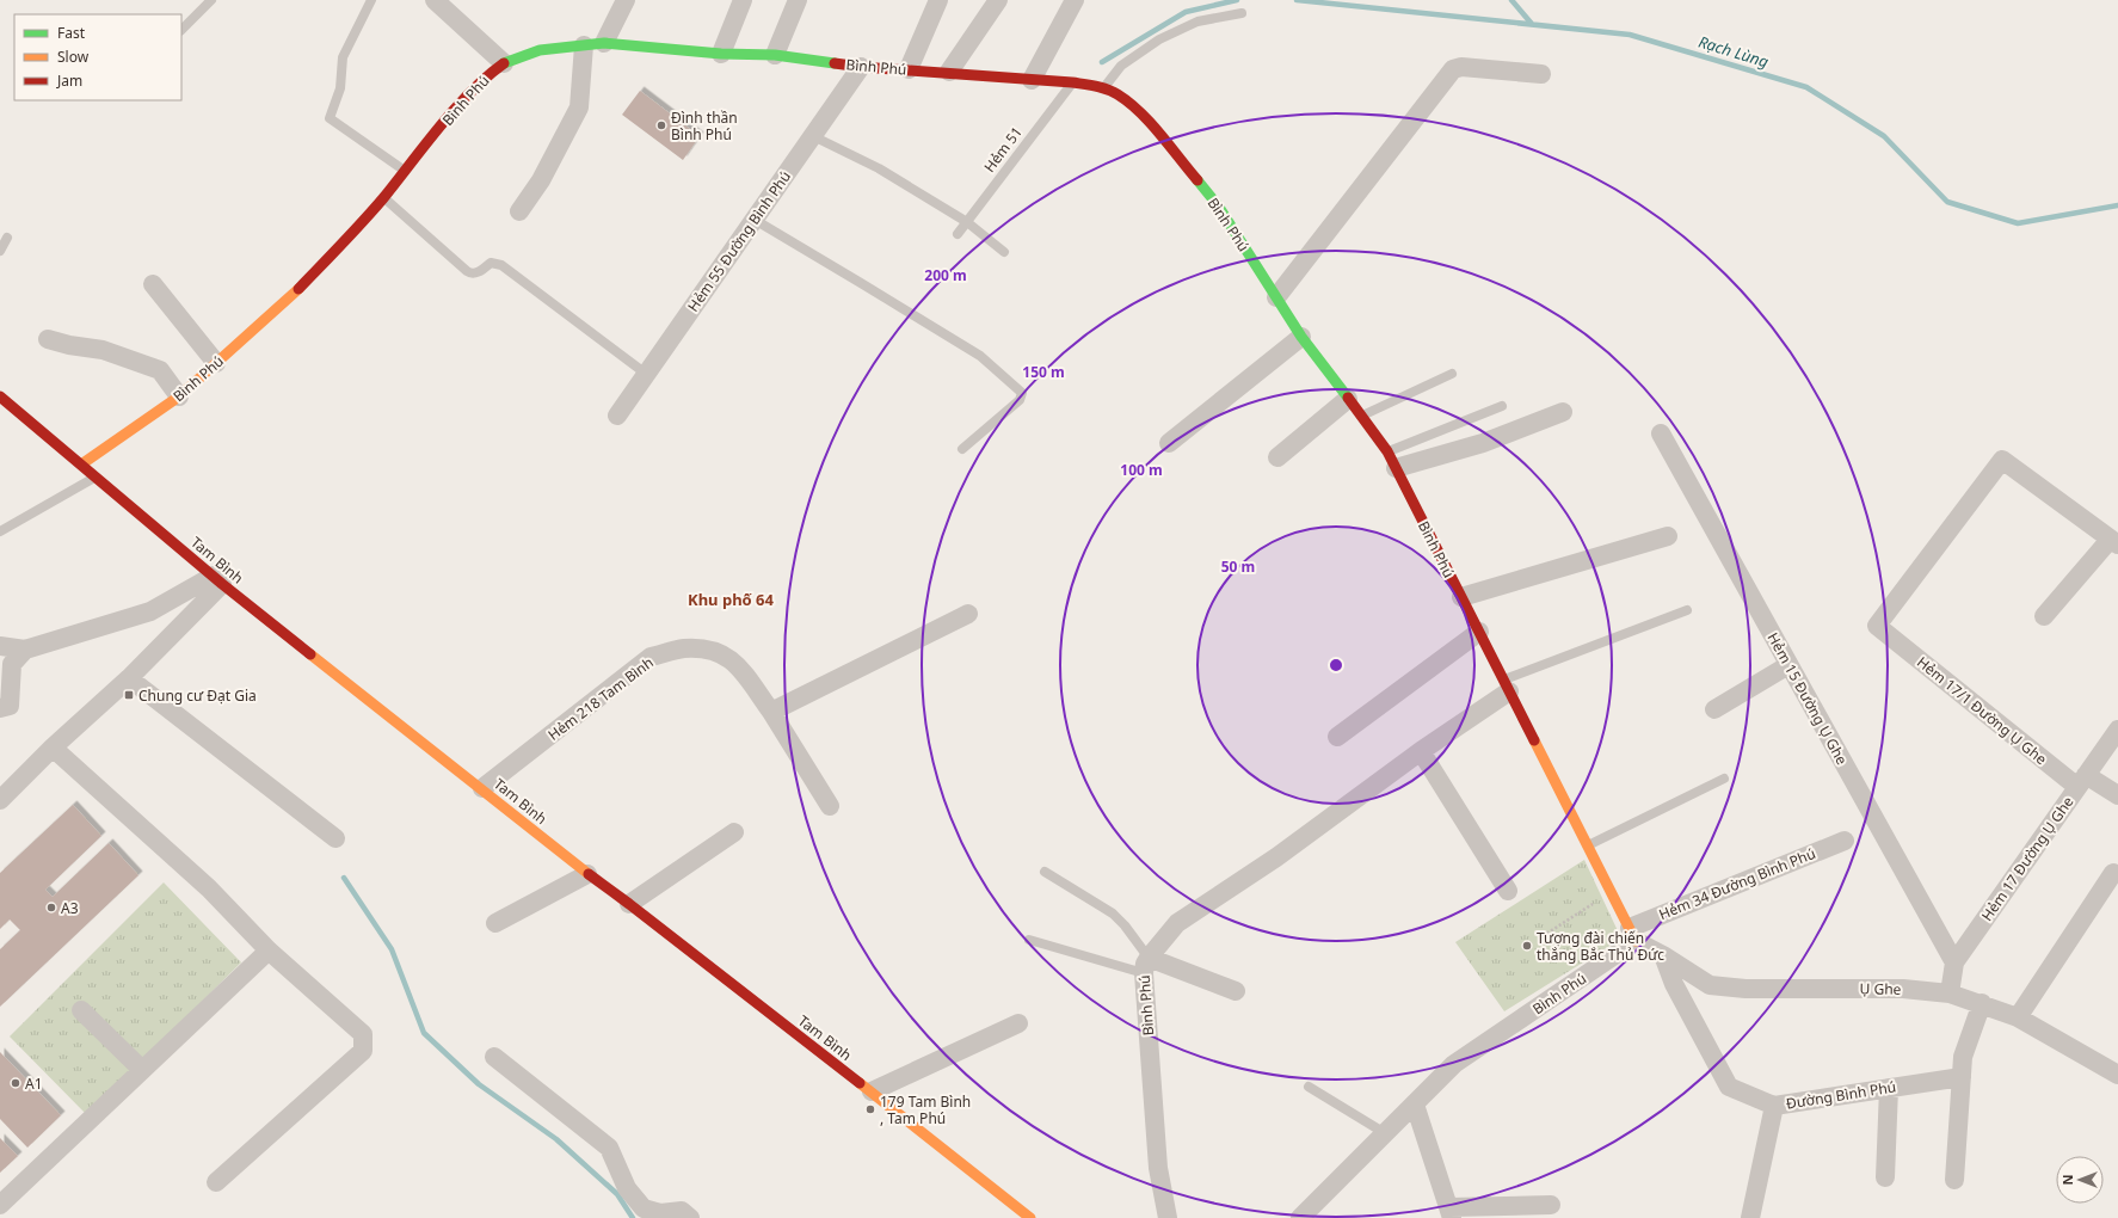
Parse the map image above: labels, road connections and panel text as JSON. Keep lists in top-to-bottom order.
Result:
{
  "streets": {
    "street": [
      "Bình Phú",
      "Hẻm 55 Đường Bình Phú",
      "Tam Bình",
      "Hẻm 218 Tam Bình",
      "Hẻm 15 Đường Ụ Ghe",
      "Hẻm 17/1 Đường Ụ Ghe",
      "Hẻm 17 Đường Ụ Ghe",
      "Hẻm 34 Đường Bình Phú",
      "Ụ Ghe",
      "Đường Bình Phú"
    ],
    "lane": ["Hẻm 51"]
  },
  "crossings": [
    ["Bình Phú", "Hẻm 51"],
    ["Bình Phú", "Hẻm 55 Đường Bình Phú"],
    ["Bình Phú", "Tam Bình"],
    ["Bình Phú", "Hẻm 34 Đường Bình Phú"],
    ["Bình Phú", "Ụ Ghe"],
    ["Tam Bình", "Hẻm 218 Tam Bình"],
    ["Hẻm 15 Đường Ụ Ghe", "Hẻm 17 Đường Ụ Ghe"],
    ["Hẻm 17/1 Đường Ụ Ghe", "Hẻm 17 Đường Ụ Ghe"],
    ["Hẻm 17 Đường Ụ Ghe", "Ụ Ghe"],
    ["Hẻm 34 Đường Bình Phú", "Ụ Ghe"],
    ["Ụ Ghe", "Đường Bình Phú"]
  ],
  "districts": ["Khu phố 64"],
  "water": ["Rạch Lùng"],
  "places": {
    "other": [
      "Đình thần Bình Phú",
      "A3",
      "Tượng đài chiến thắng Bắc Thủ Đức",
      "A1",
      "179 Tam Bình , Tam Phú"
    ],
    "transit": ["Chung cư Đạt Gia"]
  },
  "legend": ["Fast", "Slow", "Jam"],
  "north": "left",
  "rings": [
    "200 m",
    "150 m",
    "100 m",
    "50 m"
  ]
}
